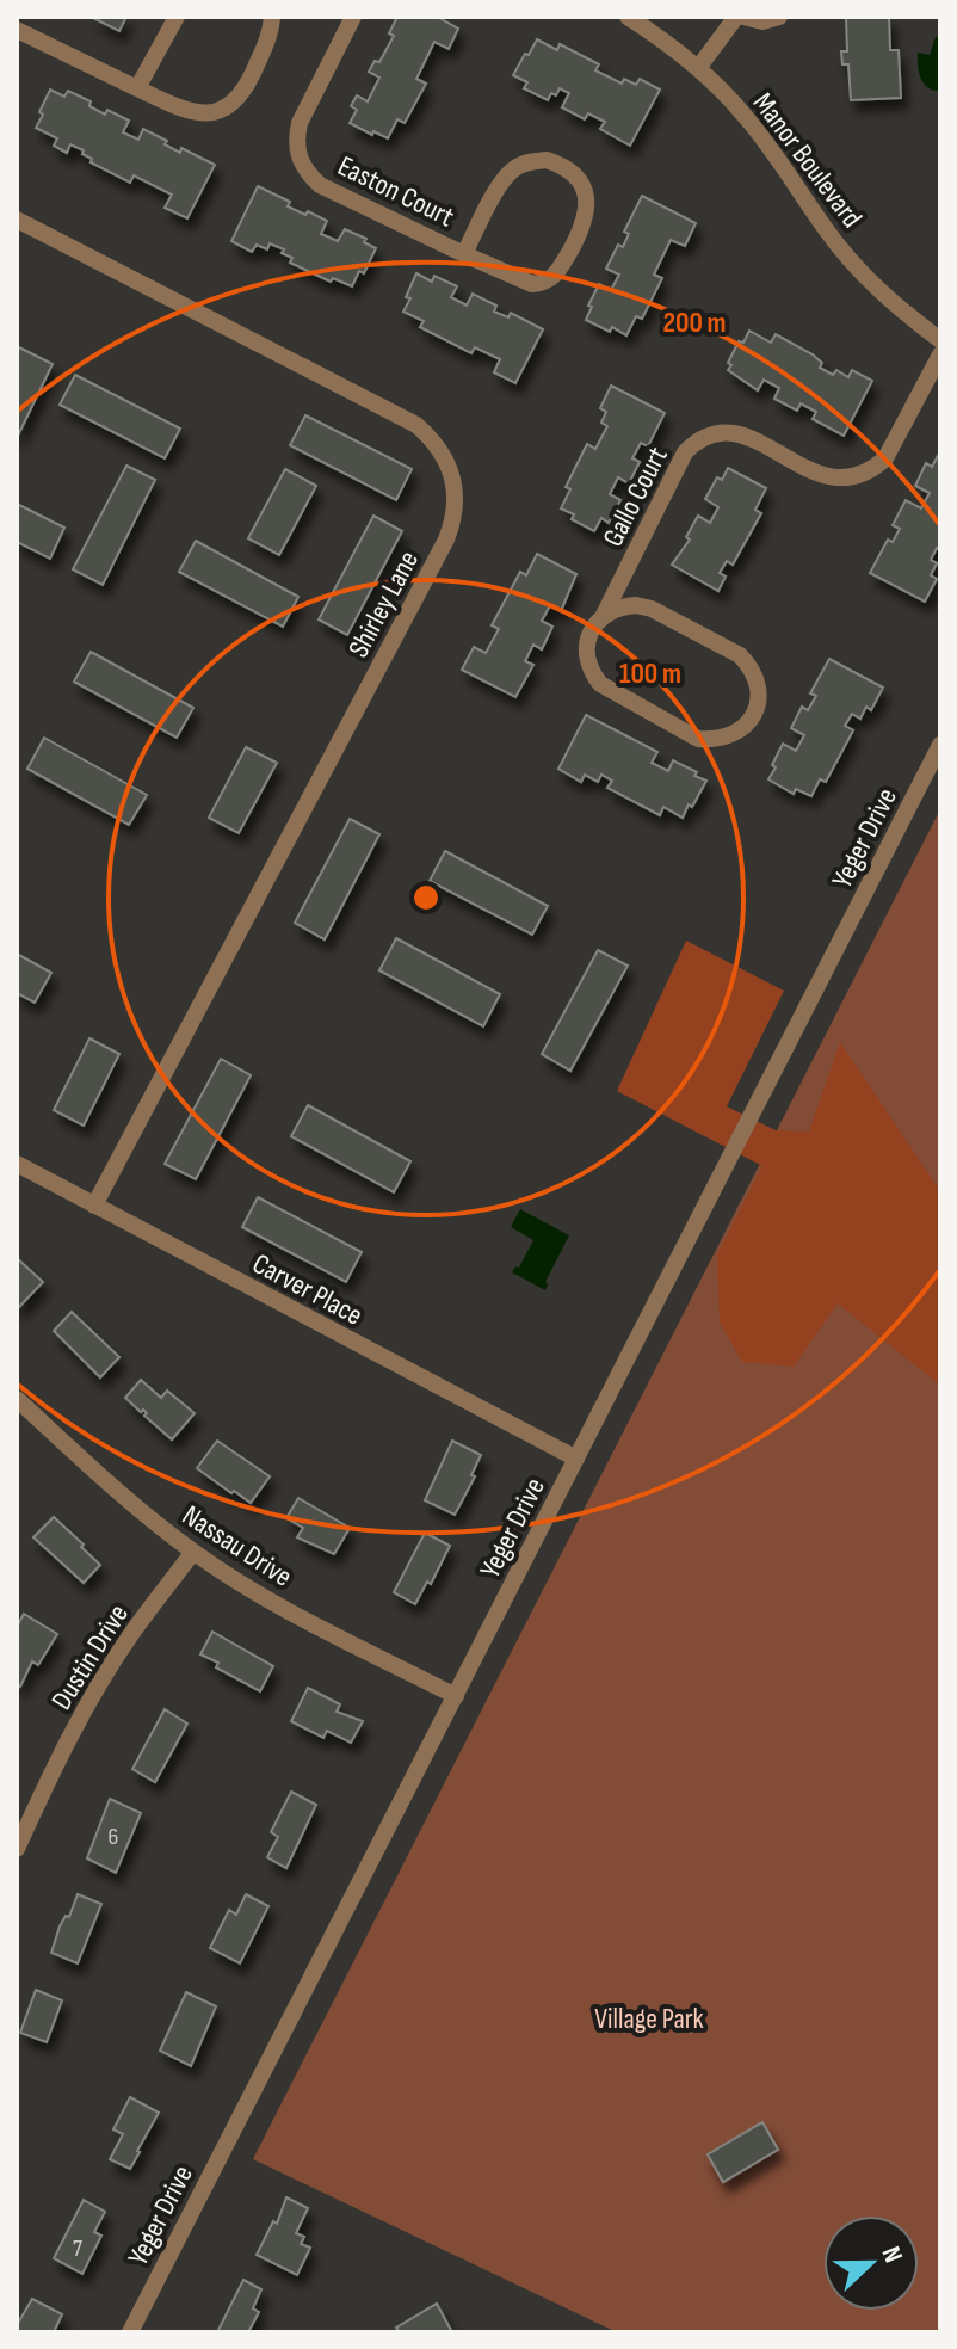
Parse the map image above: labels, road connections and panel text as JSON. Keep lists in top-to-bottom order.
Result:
{
  "streets": {
    "street": [
      "Manor Boulevard",
      "Easton Court",
      "Gallo Court",
      "Shirley Lane",
      "Yeger Drive",
      "Carver Place",
      "Nassau Drive",
      "Dustin Drive"
    ]
  },
  "crossings": [
    ["Shirley Lane", "Carver Place"],
    ["Yeger Drive", "Carver Place"],
    ["Yeger Drive", "Nassau Drive"],
    ["Nassau Drive", "Dustin Drive"]
  ],
  "parks": ["Village Park"],
  "house_numbers": ["6", "7"],
  "north": "right",
  "rings": ["200 m", "100 m"]
}
